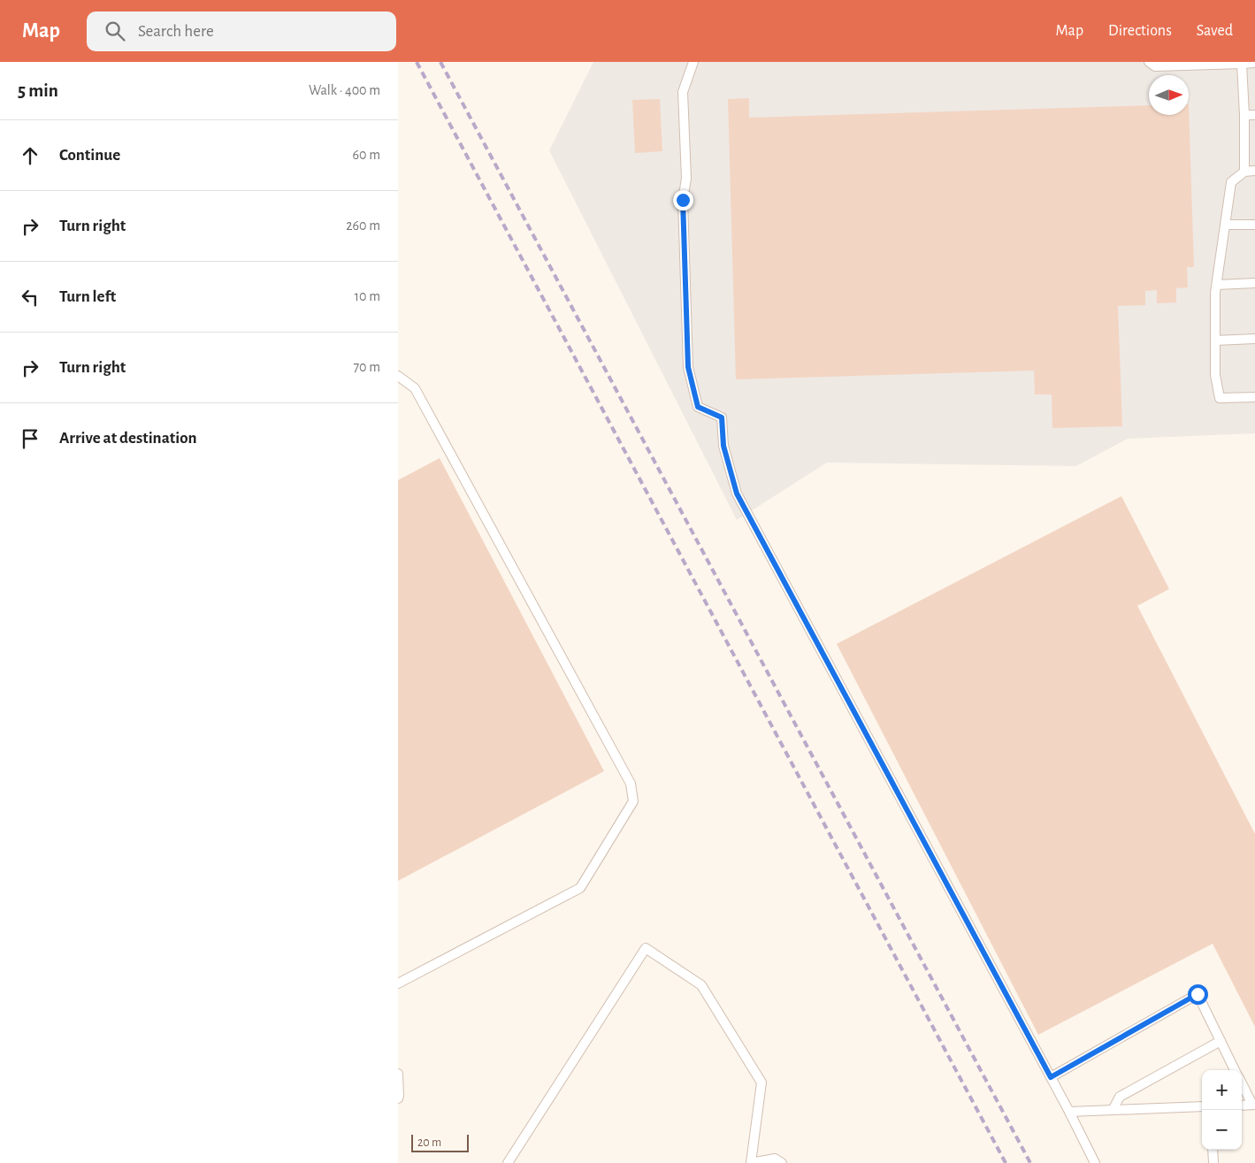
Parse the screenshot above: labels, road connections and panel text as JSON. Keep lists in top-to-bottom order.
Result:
{
  "scale_bar": "20 m",
  "north": "right",
  "page": {
    "header": "Map",
    "search": "Search here",
    "nav": ["Map", "Directions", "Saved"],
    "heading": ["5 min", "Walk · 400 m"],
    "list": [
      ["Continue", "60 m"],
      ["Turn right", "260 m"],
      ["Turn left", "10 m"],
      ["Turn right", "70 m"],
      "Arrive at destination"
    ],
    "map_buttons": ["+", "−"],
    "scale": "20 m"
  }
}
